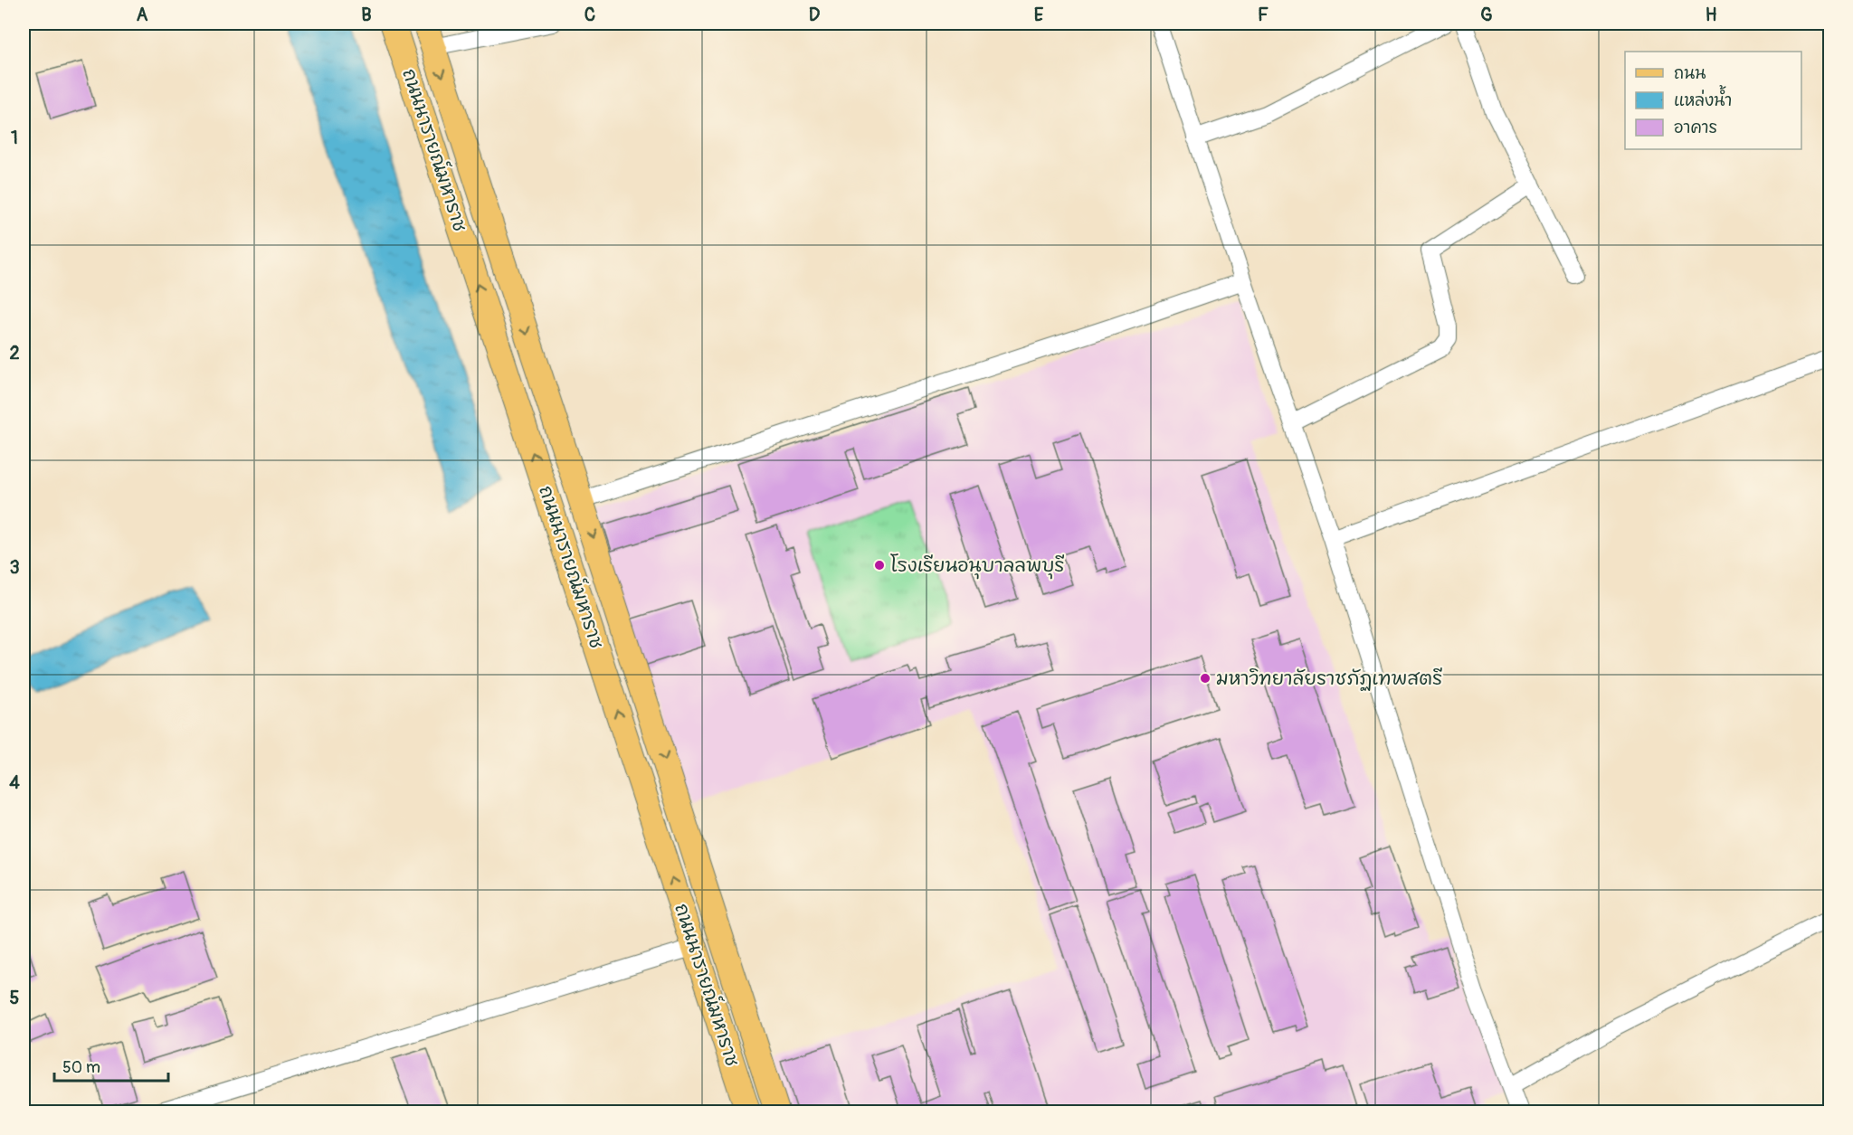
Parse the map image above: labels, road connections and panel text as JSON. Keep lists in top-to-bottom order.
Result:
{
  "streets": {
    "main road": ["ถนนนารายณ์มหาราช"]
  },
  "places": ["โรงเรียนอนุบาลลพบุรี", "มหาวิทยาลัยราชภัฏเทพสตรี"],
  "legend": ["ถนน", "แหล่งน้ำ", "อาคาร"],
  "scale_bar": "50 m",
  "grid": {
    "columns": [
      "A",
      "B",
      "C",
      "D",
      "E",
      "F",
      "G",
      "H"
    ],
    "rows": [
      "1",
      "2",
      "3",
      "4",
      "5"
    ]
  }
}
